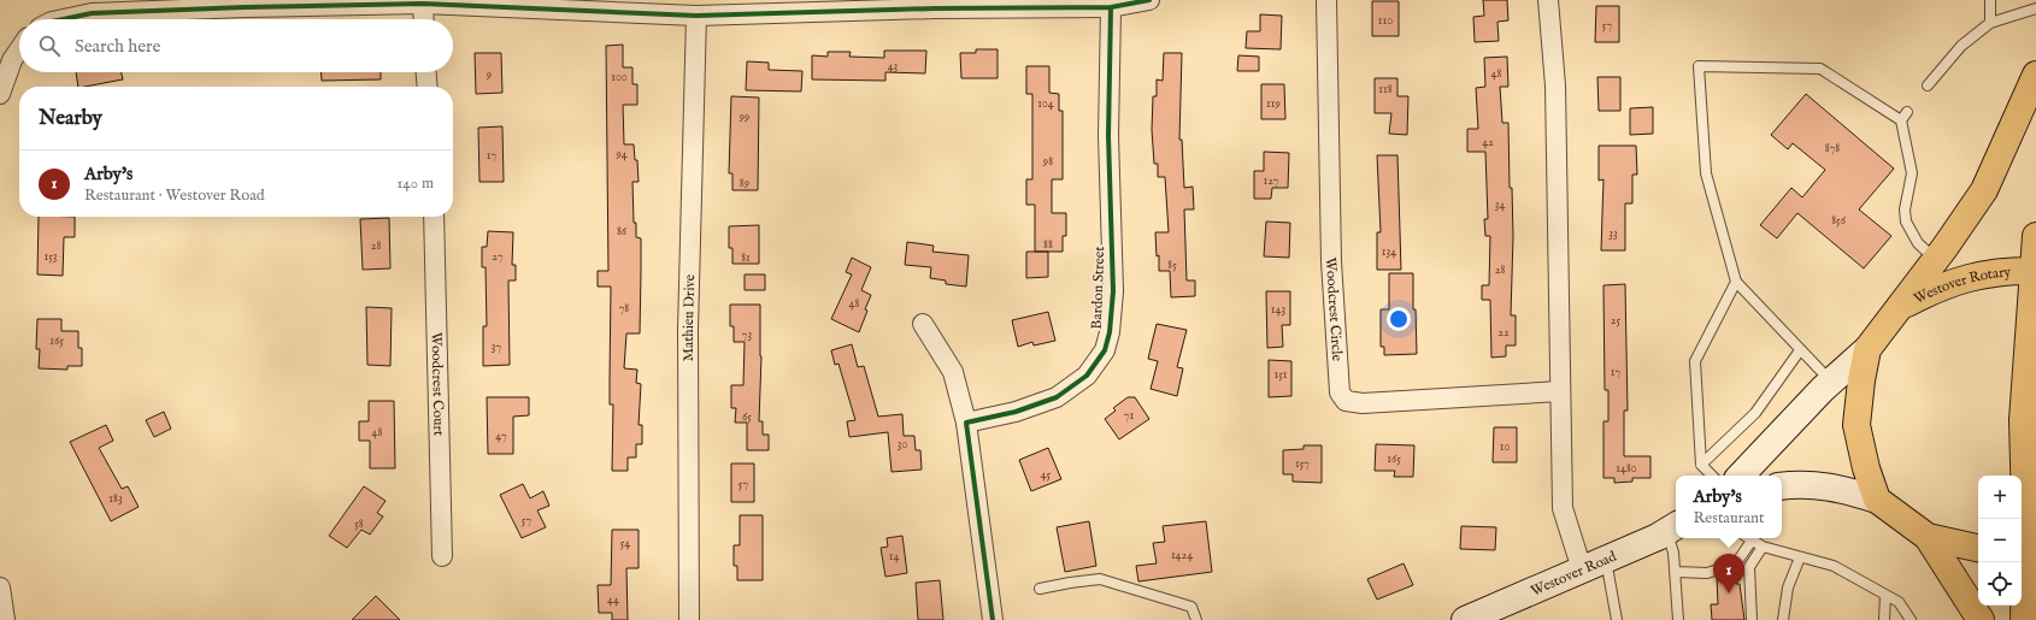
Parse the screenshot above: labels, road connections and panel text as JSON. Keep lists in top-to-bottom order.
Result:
{
  "streets": {
    "main road": ["Westover Rotary", "Westover Road"],
    "street": [
      "Bardon Street",
      "Woodcrest Circle",
      "Mathieu Drive",
      "Woodcrest Court"
    ]
  },
  "house_numbers": [
    "110",
    "57",
    "43",
    "48",
    "9",
    "100",
    "118",
    "104",
    "119",
    "99",
    "42",
    "878",
    "94",
    "17",
    "98",
    "127",
    "89",
    "34",
    "856",
    "86",
    "33",
    "88",
    "28",
    "134",
    "153",
    "27",
    "81",
    "85",
    "28",
    "48",
    "78",
    "143",
    "25",
    "22",
    "73",
    "165",
    "37",
    "17",
    "151",
    "71",
    "65",
    "48",
    "47",
    "30",
    "10",
    "165",
    "157",
    "1480",
    "45",
    "57",
    "183",
    "57",
    "58",
    "54",
    "1424",
    "14",
    "44"
  ],
  "page": {
    "search": "Search here",
    "heading": "Nearby",
    "list": [
      {
        "mark": "1",
        "name": "Arby's",
        "note": "Restaurant · Westover Road",
        "value": "140 m"
      }
    ],
    "map_buttons": ["+", "−"],
    "popup": ["Arby's", "Restaurant"],
    "pins": "1"
  }
}
